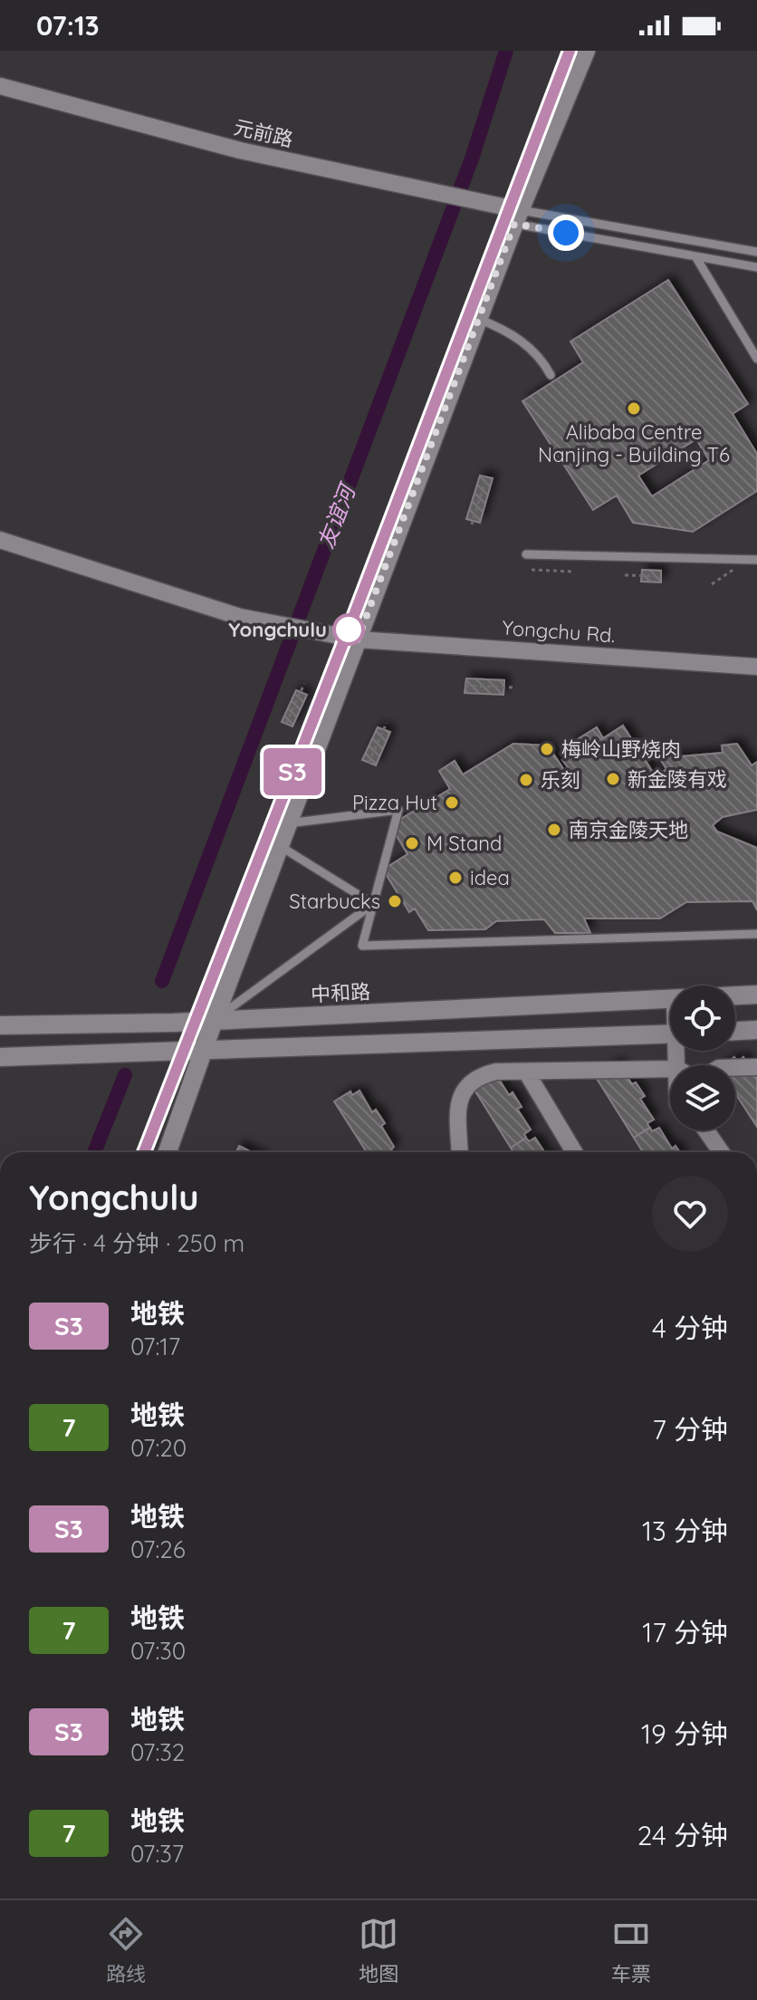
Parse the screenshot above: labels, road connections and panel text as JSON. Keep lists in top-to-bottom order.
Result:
{
  "streets": {
    "main road": ["中和路"],
    "street": ["元前路", "Yongchu Rd."]
  },
  "water": ["友谊河"],
  "places": [
    "Alibaba Centre Nanjing - Building T6",
    "Yongchulu",
    "梅岭山野烧肉",
    "新金陵有戏",
    "乐刻",
    "Pizza Hut",
    "南京金陵天地",
    "M Stand",
    "idea",
    "Starbucks"
  ],
  "lines": ["metro line S3"],
  "page": {
    "status": "07:13",
    "on_map": "S3",
    "heading": ["Yongchulu", "步行 · 4 分钟 · 250 m"],
    "list": [
      {
        "mark": "S3",
        "name": "地铁",
        "note": "07:17",
        "value": "4 分钟"
      },
      {
        "mark": "7",
        "name": "地铁",
        "note": "07:20",
        "value": "7 分钟"
      },
      {
        "mark": "S3",
        "name": "地铁",
        "note": "07:26",
        "value": "13 分钟"
      },
      {
        "mark": "7",
        "name": "地铁",
        "note": "07:30",
        "value": "17 分钟"
      },
      {
        "mark": "S3",
        "name": "地铁",
        "note": "07:32",
        "value": "19 分钟"
      },
      {
        "mark": "7",
        "name": "地铁",
        "note": "07:37",
        "value": "24 分钟"
      }
    ],
    "tabs": ["路线", "地图", "车票"]
  }
}
